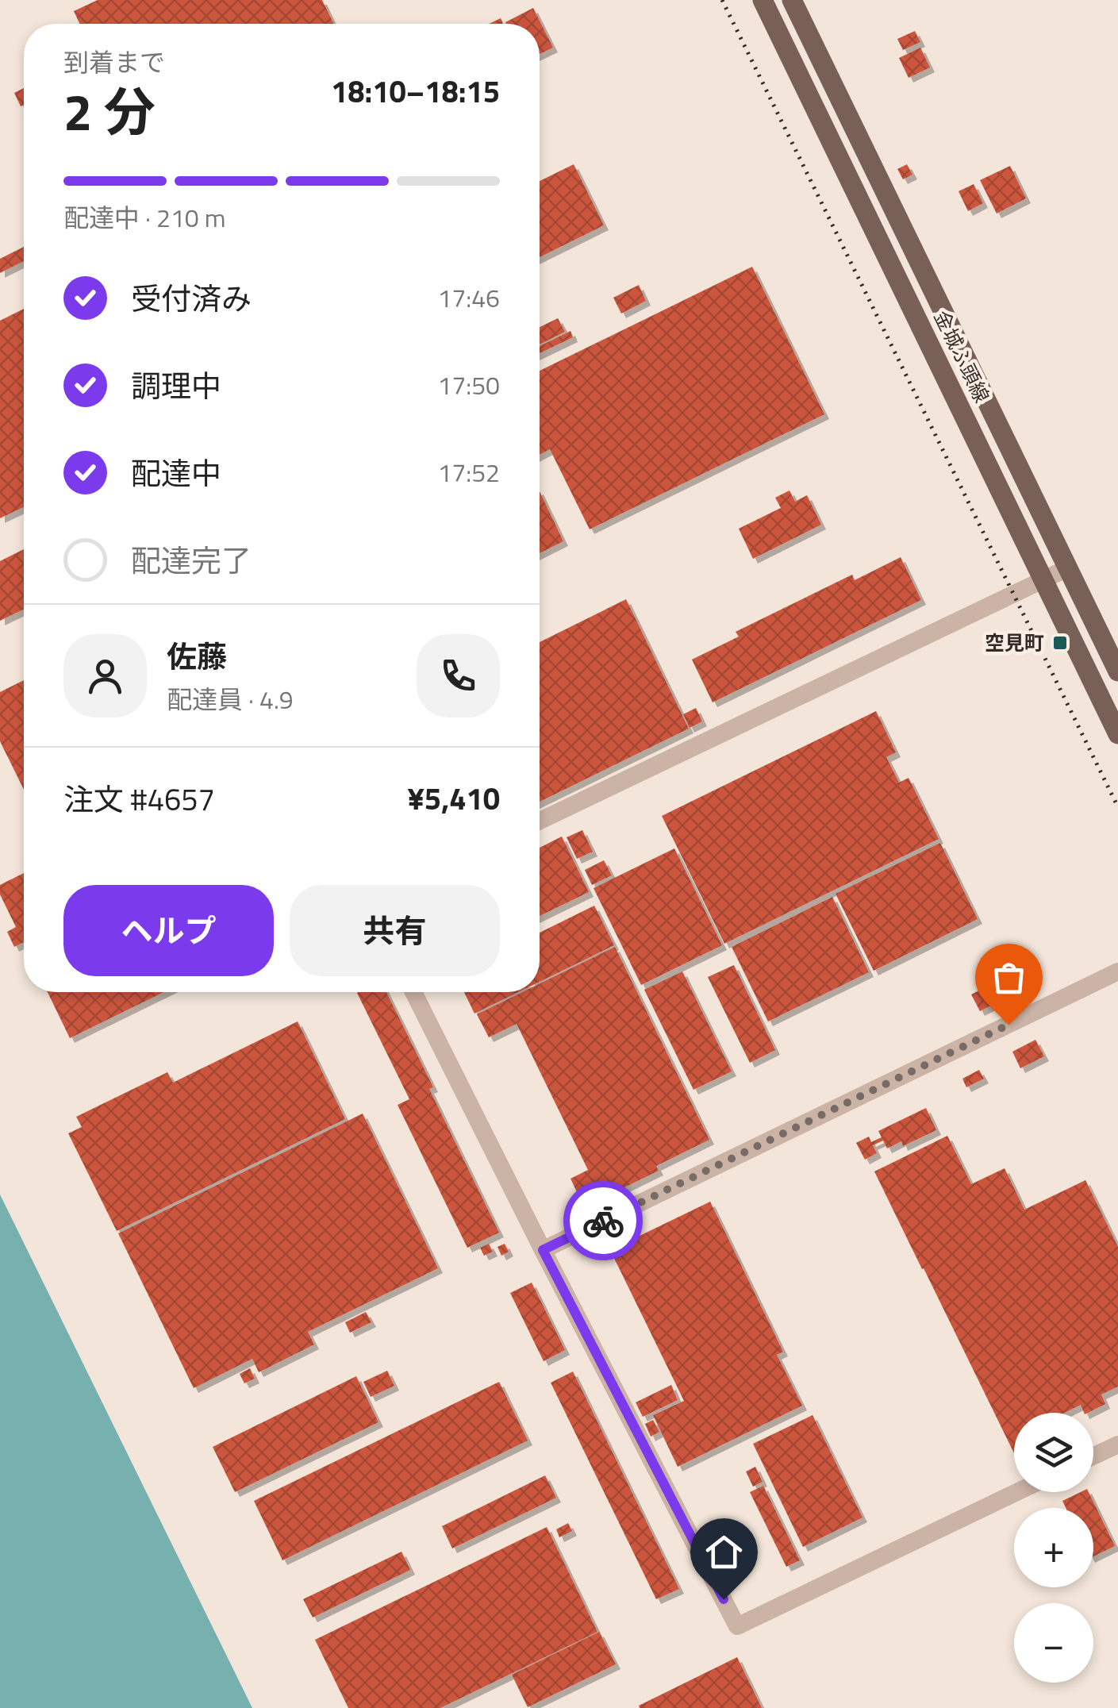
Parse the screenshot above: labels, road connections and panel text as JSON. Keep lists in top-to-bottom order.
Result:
{
  "streets": {
    "main road": ["金城ふ頭線"]
  },
  "places": {
    "transit": ["空見町"]
  },
  "page": {
    "heading": ["2 分", "到着まで", "18:10–18:15"],
    "panel": [
      "佐藤",
      "配達員 · 4.9",
      "注文 #4657",
      "¥5,410"
    ],
    "bar": "配達中 · 210 m",
    "list": [
      ["受付済み", "17:46"],
      ["調理中", "17:50"],
      ["配達中", "17:52"],
      "配達完了"
    ],
    "buttons": ["ヘルプ", "共有"],
    "map_buttons": ["+", "−"]
  }
}
